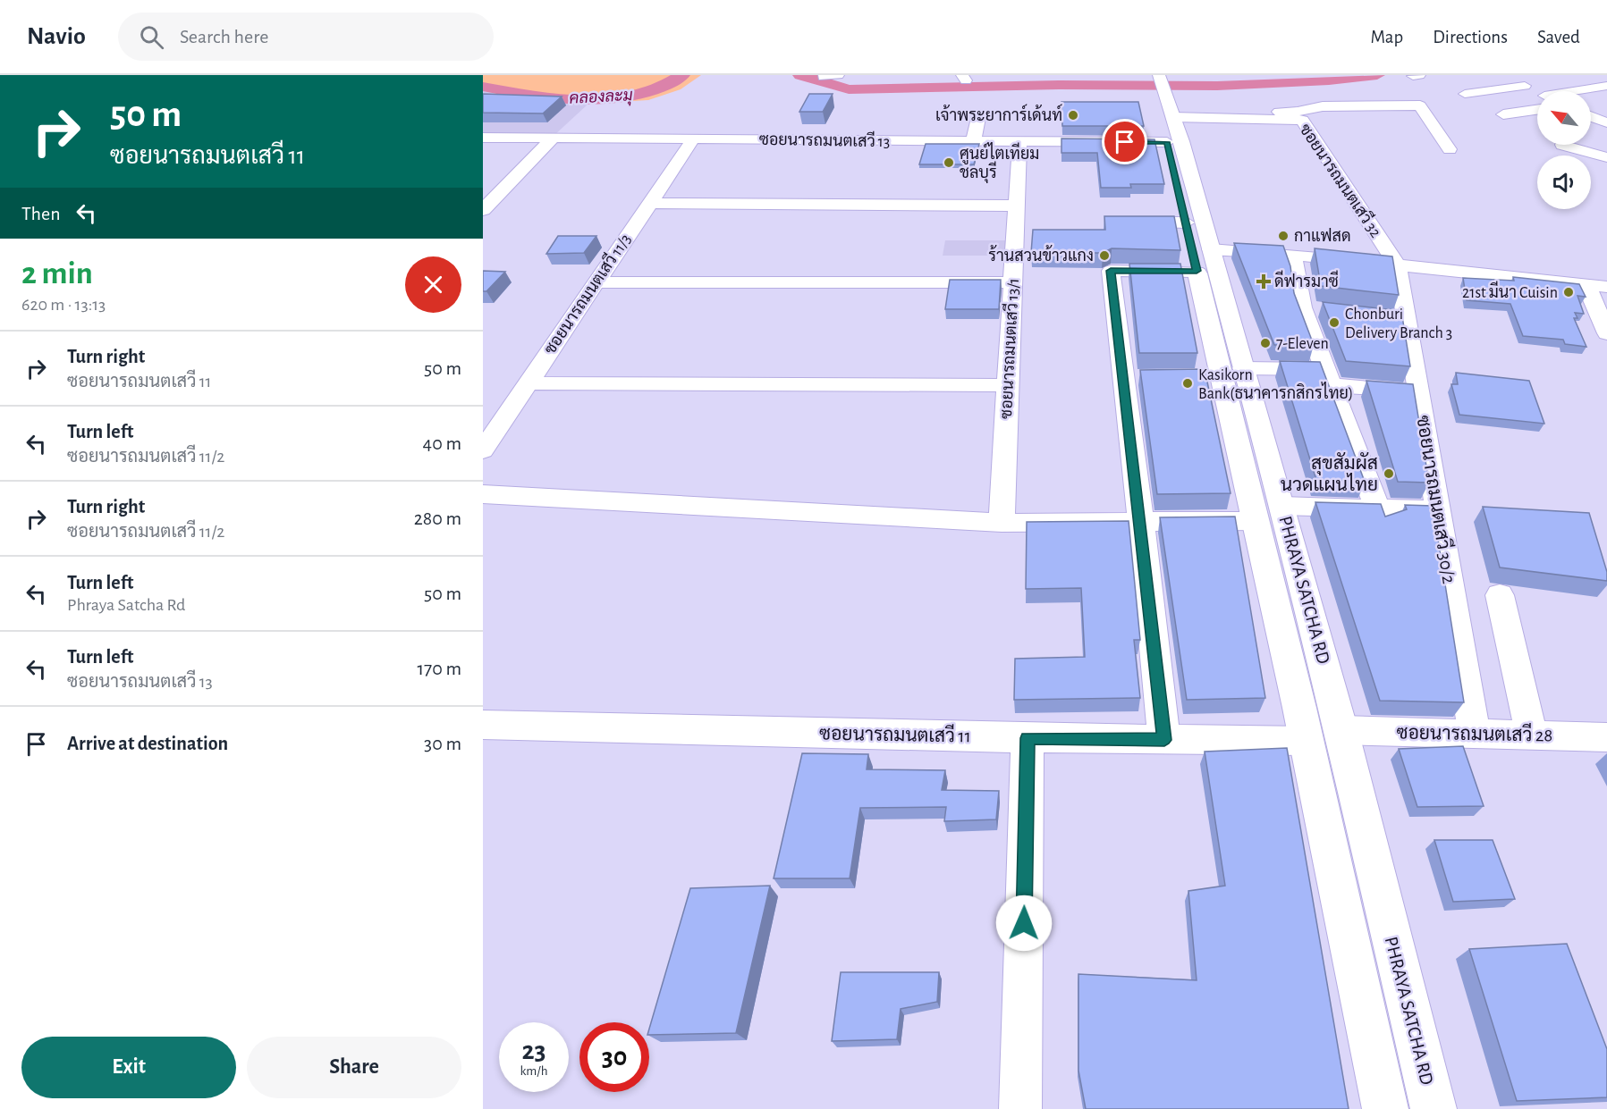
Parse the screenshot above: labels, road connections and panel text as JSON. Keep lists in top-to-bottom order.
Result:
{
  "streets": {
    "main road": ["PHRAYA SATCHA RD"],
    "street": [
      "ซอยนารถมนตเสวี 13",
      "ซอยนารถมนตเสวี 32",
      "ซอยนารถมนตเสวี 11/3",
      "ซอยนารถมนตเสวี 13/1",
      "ซอยนารถมนตเสวี 30/2",
      "ซอยนารถมนตเสวี 28",
      "ซอยนารถมนตเสวี 11"
    ]
  },
  "crossings": [
    ["ซอยนารถมนตเสวี 13", "ซอยนารถมนตเสวี 11/3"],
    ["ซอยนารถมนตเสวี 13", "ซอยนารถมนตเสวี 13/1"],
    ["ซอยนารถมนตเสวี 13", "PHRAYA SATCHA RD"],
    ["ซอยนารถมนตเสวี 32", "ซอยนารถมนตเสวี 30/2"],
    ["ซอยนารถมนตเสวี 32", "PHRAYA SATCHA RD"],
    ["ซอยนารถมนตเสวี 30/2", "ซอยนารถมนตเสวี 28"],
    ["PHRAYA SATCHA RD", "ซอยนารถมนตเสวี 28"],
    ["PHRAYA SATCHA RD", "ซอยนารถมนตเสวี 11"]
  ],
  "water": ["คลองละมุ"],
  "places": {
    "other": [
      "เจ้าพระยาการ์เด้นท์",
      "ศูนย์ไตเทียม ชลบุรี",
      "กาแฟสด",
      "ร้านสวนข้าวแกง",
      "21st มีนา Cuisin",
      "Chonburi Delivery Branch 3",
      "7-Eleven",
      "Kasikorn Bank(ธนาคารกสิกรไทย)",
      "สุขสัมผัส นวดแผนไทย"
    ],
    "health": ["ดีฟารมาซี"]
  },
  "north": "top left",
  "page": {
    "header": "Navio",
    "search": "Search here",
    "nav": ["Map", "Directions", "Saved"],
    "turn": ["50 m", "ซอยนารถมนตเสวี 11"],
    "then": "Then",
    "heading": ["2 min", "620 m · 13:13"],
    "list": [
      {
        "name": "Turn right",
        "note": "ซอยนารถมนตเสวี 11",
        "value": "50 m"
      },
      {
        "name": "Turn left",
        "note": "ซอยนารถมนตเสวี 11/2",
        "value": "40 m"
      },
      {
        "name": "Turn right",
        "note": "ซอยนารถมนตเสวี 11/2",
        "value": "280 m"
      },
      {
        "name": "Turn left",
        "note": "Phraya Satcha Rd",
        "value": "50 m"
      },
      {
        "name": "Turn left",
        "note": "ซอยนารถมนตเสวี 13",
        "value": "170 m"
      },
      {
        "name": "Arrive at destination",
        "value": "30 m"
      }
    ],
    "speed": "23 km/h",
    "limit": "30",
    "buttons": ["Exit", "Share"]
  }
}
